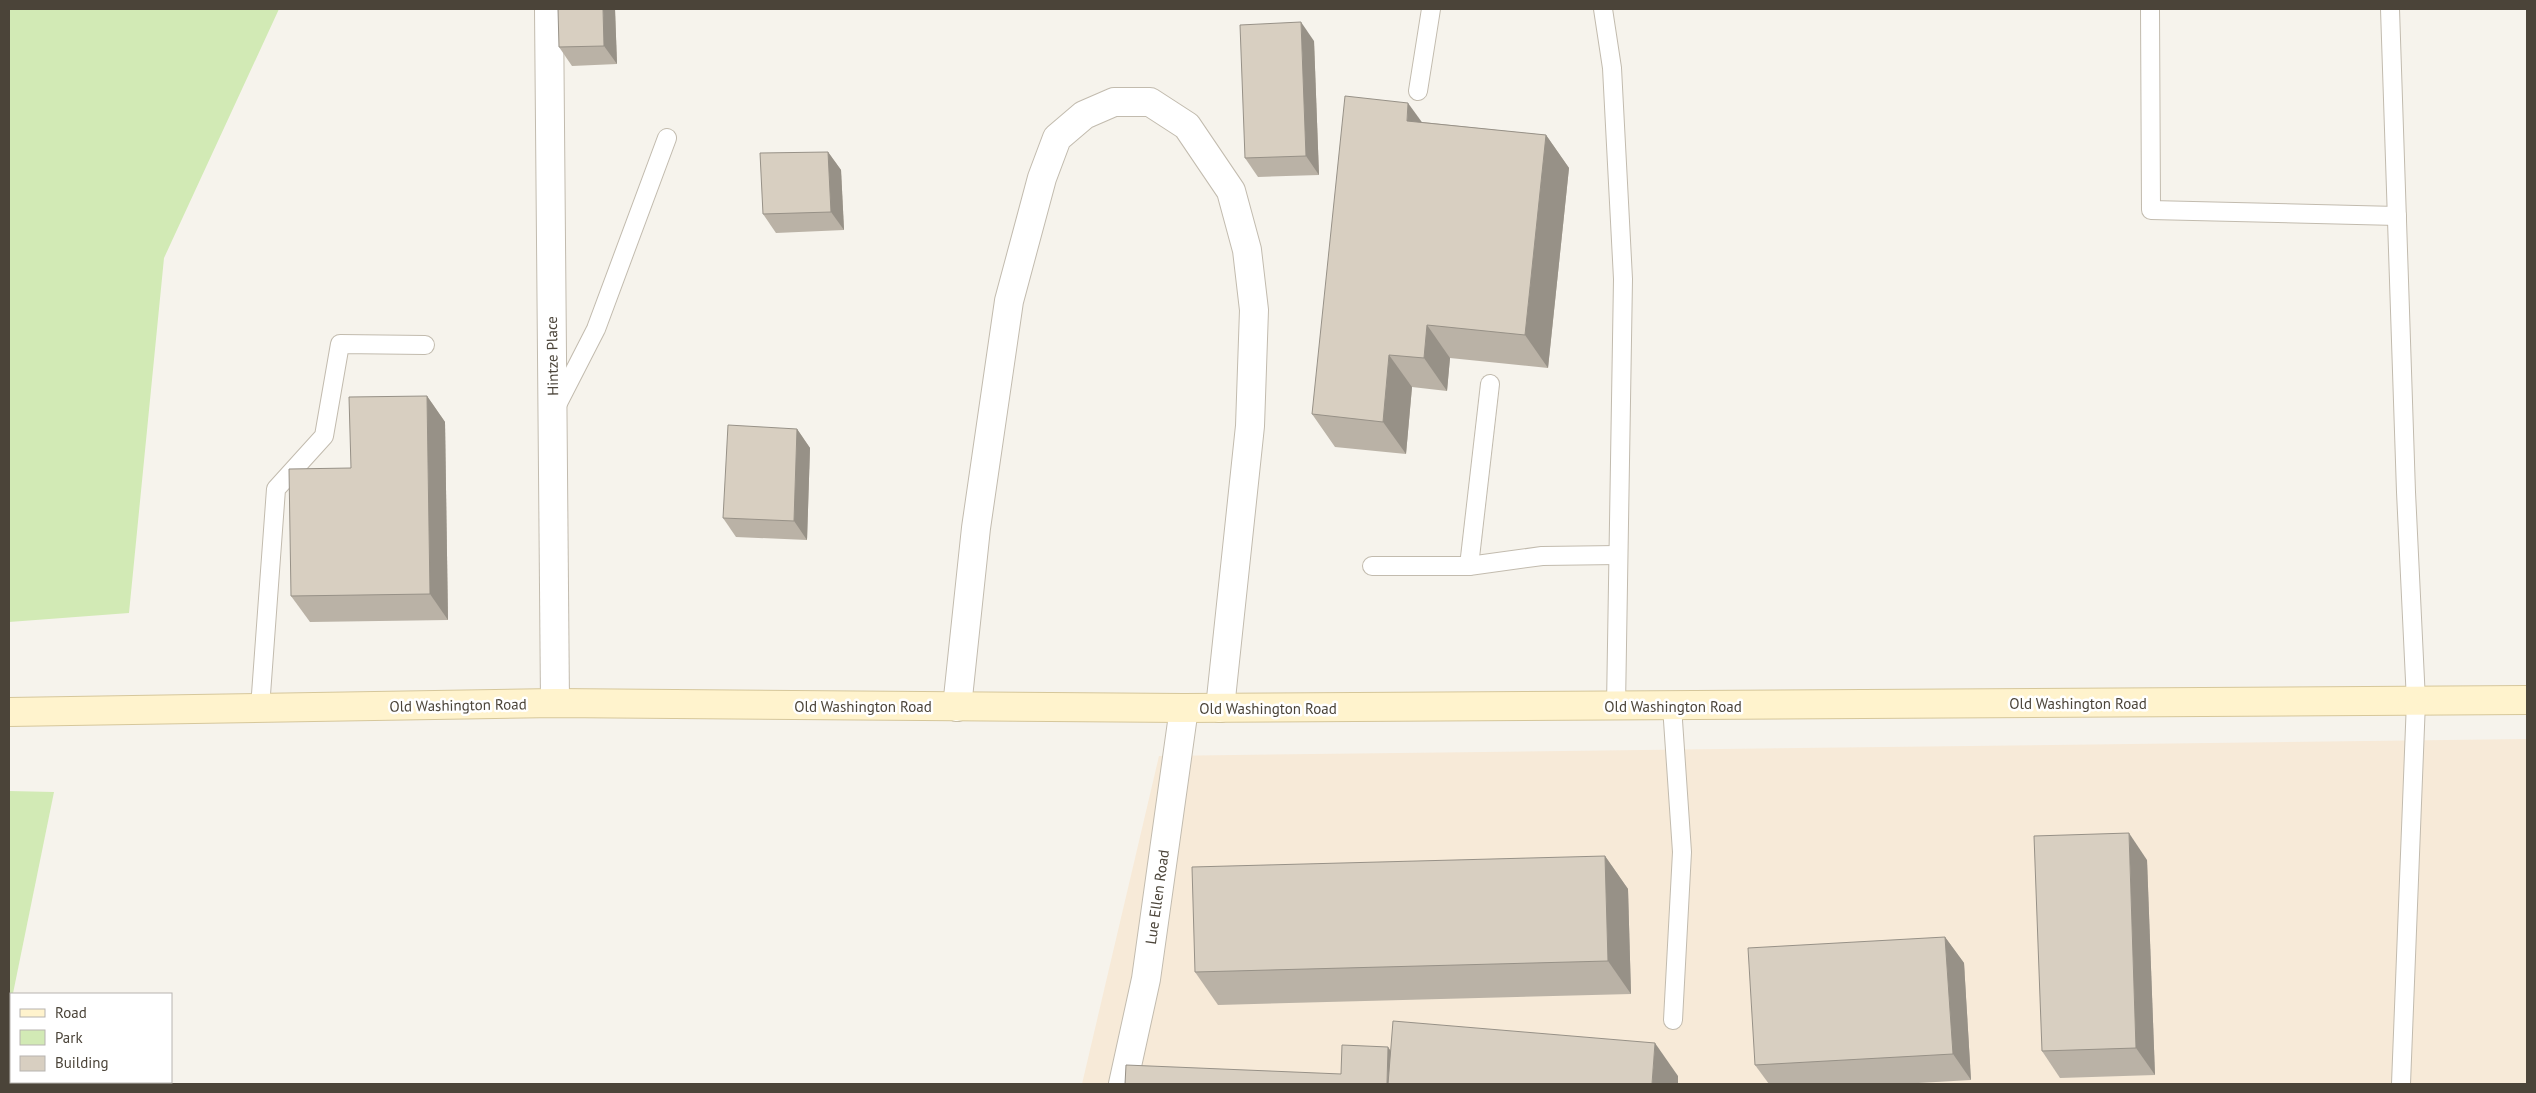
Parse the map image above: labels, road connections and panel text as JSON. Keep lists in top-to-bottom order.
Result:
{
  "streets": {
    "main road": ["Old Washington Road"],
    "street": ["Hintze Place", "Lue Ellen Road"]
  },
  "crossings": [
    ["Hintze Place", "Old Washington Road"],
    ["Old Washington Road", "Lue Ellen Road"]
  ],
  "legend": ["Road", "Park", "Building"]
}
